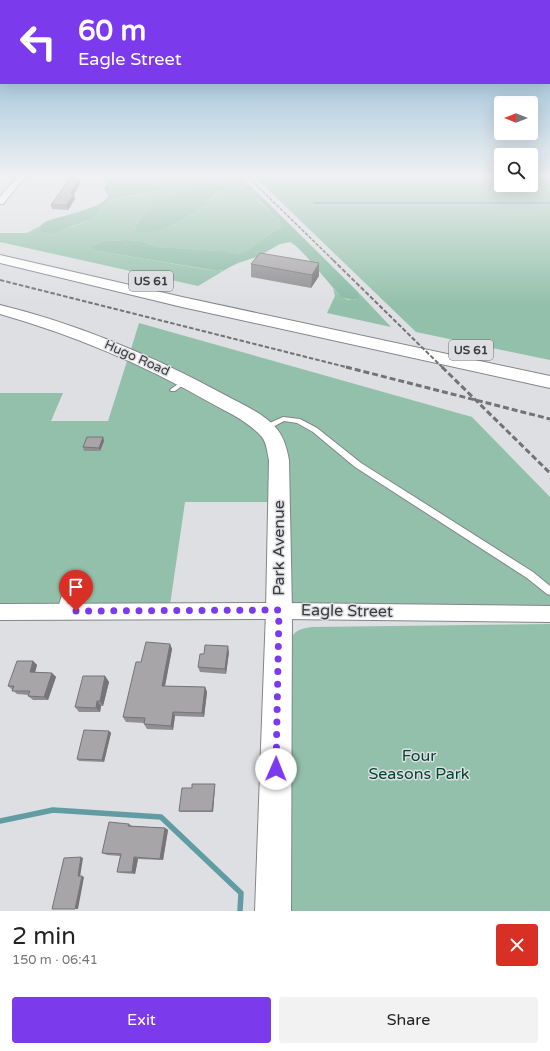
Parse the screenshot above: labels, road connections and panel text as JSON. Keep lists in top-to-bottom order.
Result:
{
  "streets": {
    "main road": ["US 61"],
    "street": ["Hugo Road", "Park Avenue", "Eagle Street"]
  },
  "crossings": [
    ["Hugo Road", "Park Avenue"],
    ["Park Avenue", "Eagle Street"]
  ],
  "parks": ["Four Seasons Park"],
  "north": "left",
  "page": {
    "turn": ["60 m", "Eagle Street"],
    "heading": ["2 min", "150 m · 06:41"],
    "buttons": ["Exit", "Share"]
  }
}
